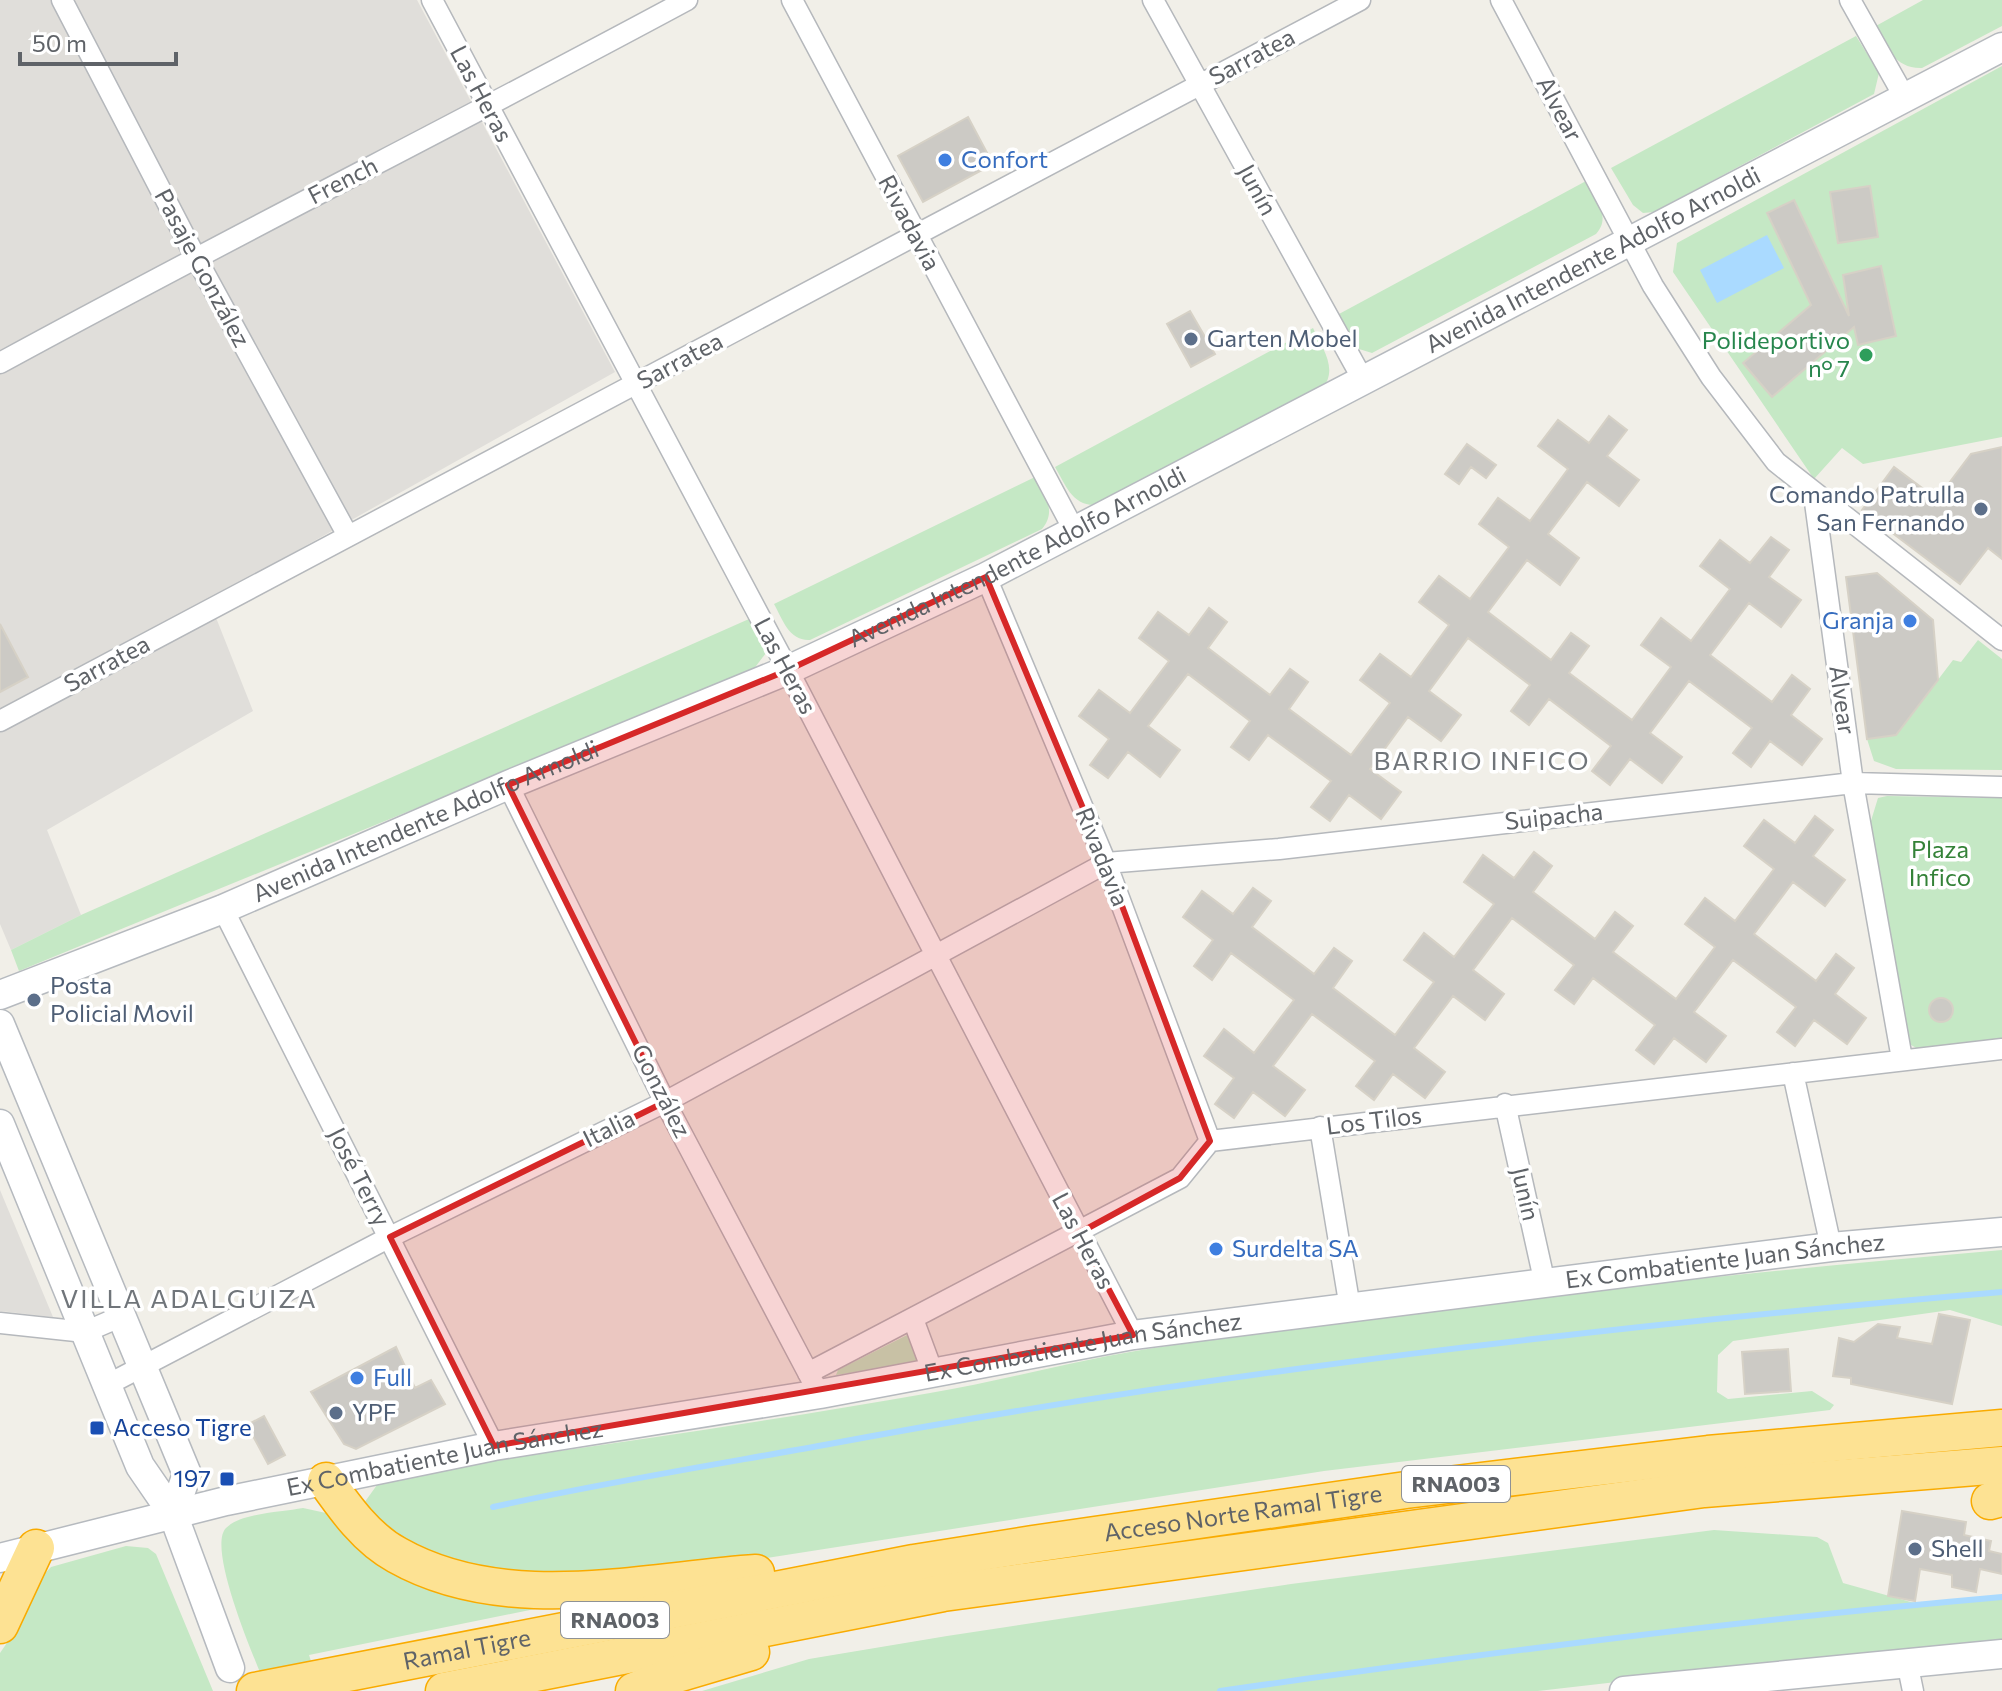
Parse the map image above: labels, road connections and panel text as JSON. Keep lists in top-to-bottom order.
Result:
{
  "streets": {
    "highway": ["RNA003", "Acceso Norte Ramal Tigre", "Ramal Tigre"],
    "main road": ["Avenida Intendente Adolfo Arnoldi", "Ex Combatiente Juan Sánchez"],
    "street": [
      "Sarratea",
      "Las Heras",
      "Alvear",
      "French",
      "Junín",
      "Rivadavia",
      "Pasaje González",
      "Suipacha",
      "González",
      "Los Tilos",
      "Italia",
      "José Terry"
    ]
  },
  "crossings": [
    ["Sarratea", "Las Heras"],
    ["Sarratea", "Junín"],
    ["Sarratea", "Rivadavia"],
    ["Sarratea", "Pasaje González"],
    ["Las Heras", "French"],
    ["Las Heras", "Avenida Intendente Adolfo Arnoldi"],
    ["Las Heras", "Italia"],
    ["Las Heras", "Ex Combatiente Juan Sánchez"],
    ["Alvear", "Avenida Intendente Adolfo Arnoldi"],
    ["Alvear", "Suipacha"],
    ["Alvear", "Los Tilos"],
    ["French", "Pasaje González"],
    ["Junín", "Avenida Intendente Adolfo Arnoldi"],
    ["Junín", "Los Tilos"],
    ["Junín", "Ex Combatiente Juan Sánchez"],
    ["Rivadavia", "Avenida Intendente Adolfo Arnoldi"],
    ["Rivadavia", "Suipacha"],
    ["Rivadavia", "Los Tilos"],
    ["Rivadavia", "Italia"],
    ["Avenida Intendente Adolfo Arnoldi", "González"],
    ["Avenida Intendente Adolfo Arnoldi", "José Terry"],
    ["Suipacha", "Italia"],
    ["González", "Italia"],
    ["González", "Ex Combatiente Juan Sánchez"],
    ["Italia", "José Terry"],
    ["José Terry", "Ex Combatiente Juan Sánchez"],
    ["Acceso Norte Ramal Tigre", "Ramal Tigre"]
  ],
  "districts": ["BARRIO INFICO", "VILLA ADALGUIZA"],
  "parks": ["Plaza Infico"],
  "places": {
    "other": [
      "Confort",
      "Garten Mobel",
      "Polideportivo n° 7",
      "Comando Patrulla San Fernando",
      "Granja",
      "Posta Policial Movil",
      "Surdelta SA",
      "Full",
      "YPF",
      "Shell"
    ],
    "transit": ["Acceso Tigre", "197"]
  },
  "scale_bar": "50 m"
}
